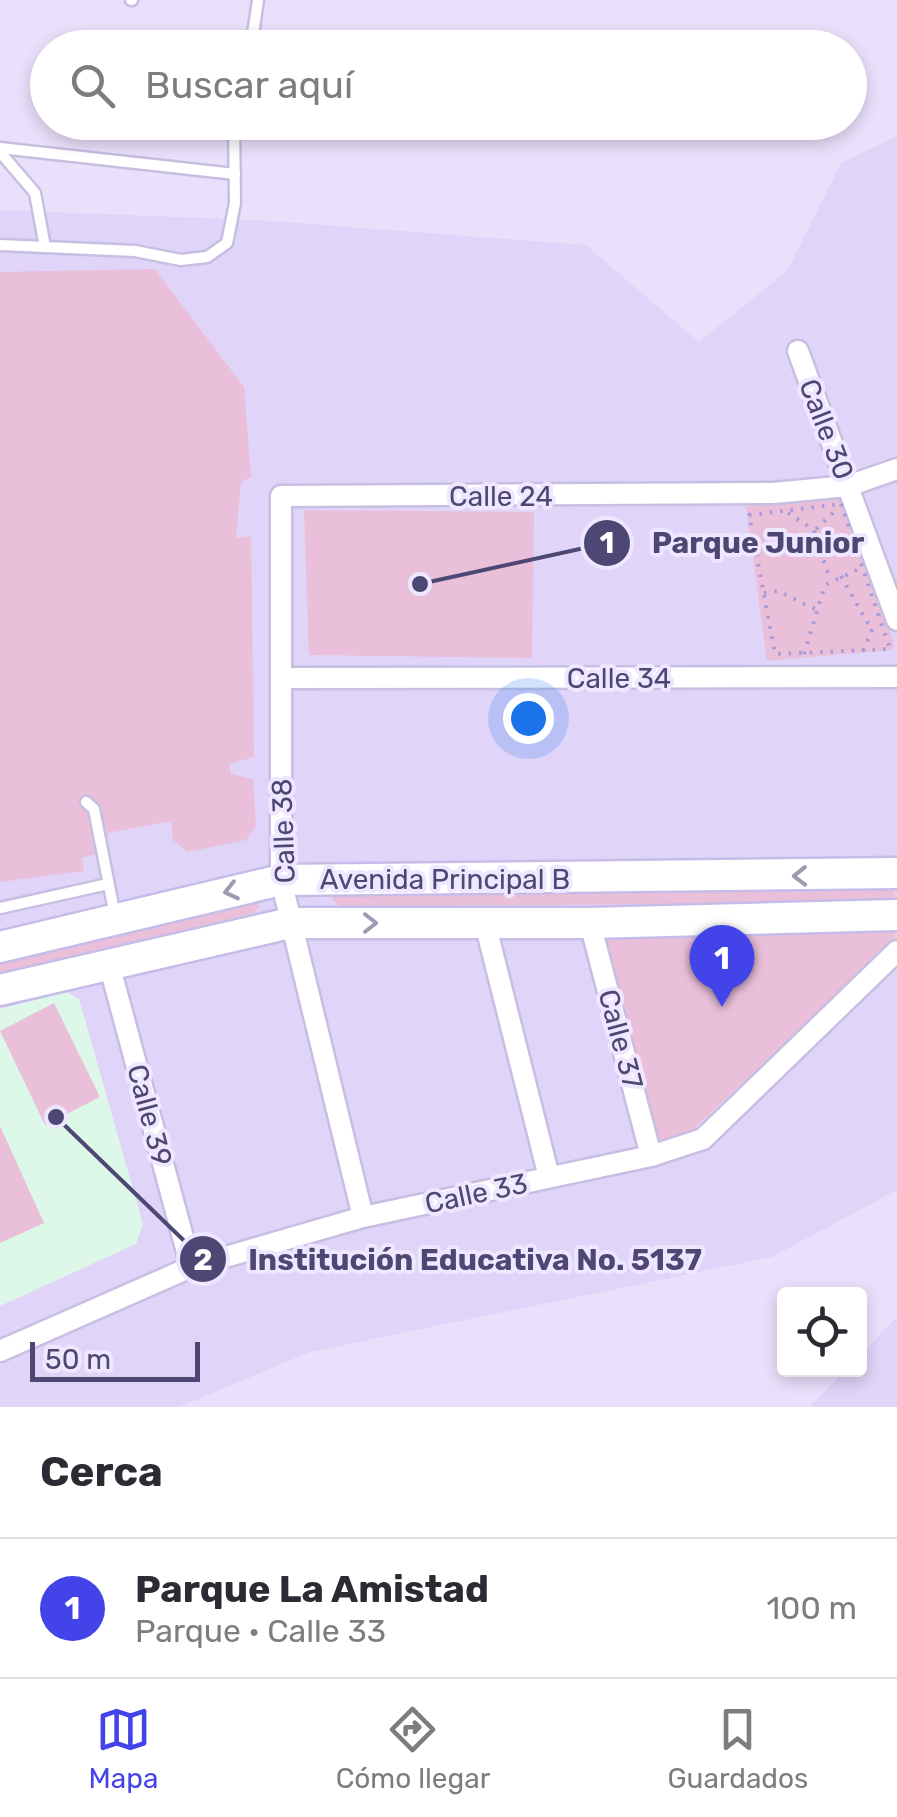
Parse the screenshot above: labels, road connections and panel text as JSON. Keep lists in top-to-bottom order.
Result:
{
  "streets": {
    "main road": ["Avenida Principal B"],
    "street": [
      "Calle 30",
      "Calle 24",
      "Calle 34",
      "Calle 38",
      "Calle 37",
      "Calle 39",
      "Calle 33"
    ]
  },
  "crossings": [
    ["Calle 30", "Calle 24"],
    ["Calle 24", "Calle 38"],
    ["Calle 34", "Calle 38"],
    ["Calle 38", "Avenida Principal B"],
    ["Calle 38", "Calle 33"],
    ["Avenida Principal B", "Calle 37"],
    ["Avenida Principal B", "Calle 39"],
    ["Calle 37", "Calle 33"],
    ["Calle 39", "Calle 33"]
  ],
  "places": ["Parque Junior", "Institución Educativa No. 5137"],
  "scale_bar": "50 m",
  "page": {
    "search": "Buscar aquí",
    "pins": "1",
    "scale": "50 m",
    "heading": "Cerca",
    "list": [
      {
        "mark": "1",
        "name": "Parque La Amistad",
        "note": "Parque · Calle 33",
        "value": "100 m"
      }
    ],
    "nav": ["Mapa", "Cómo llegar", "Guardados"]
  }
}
